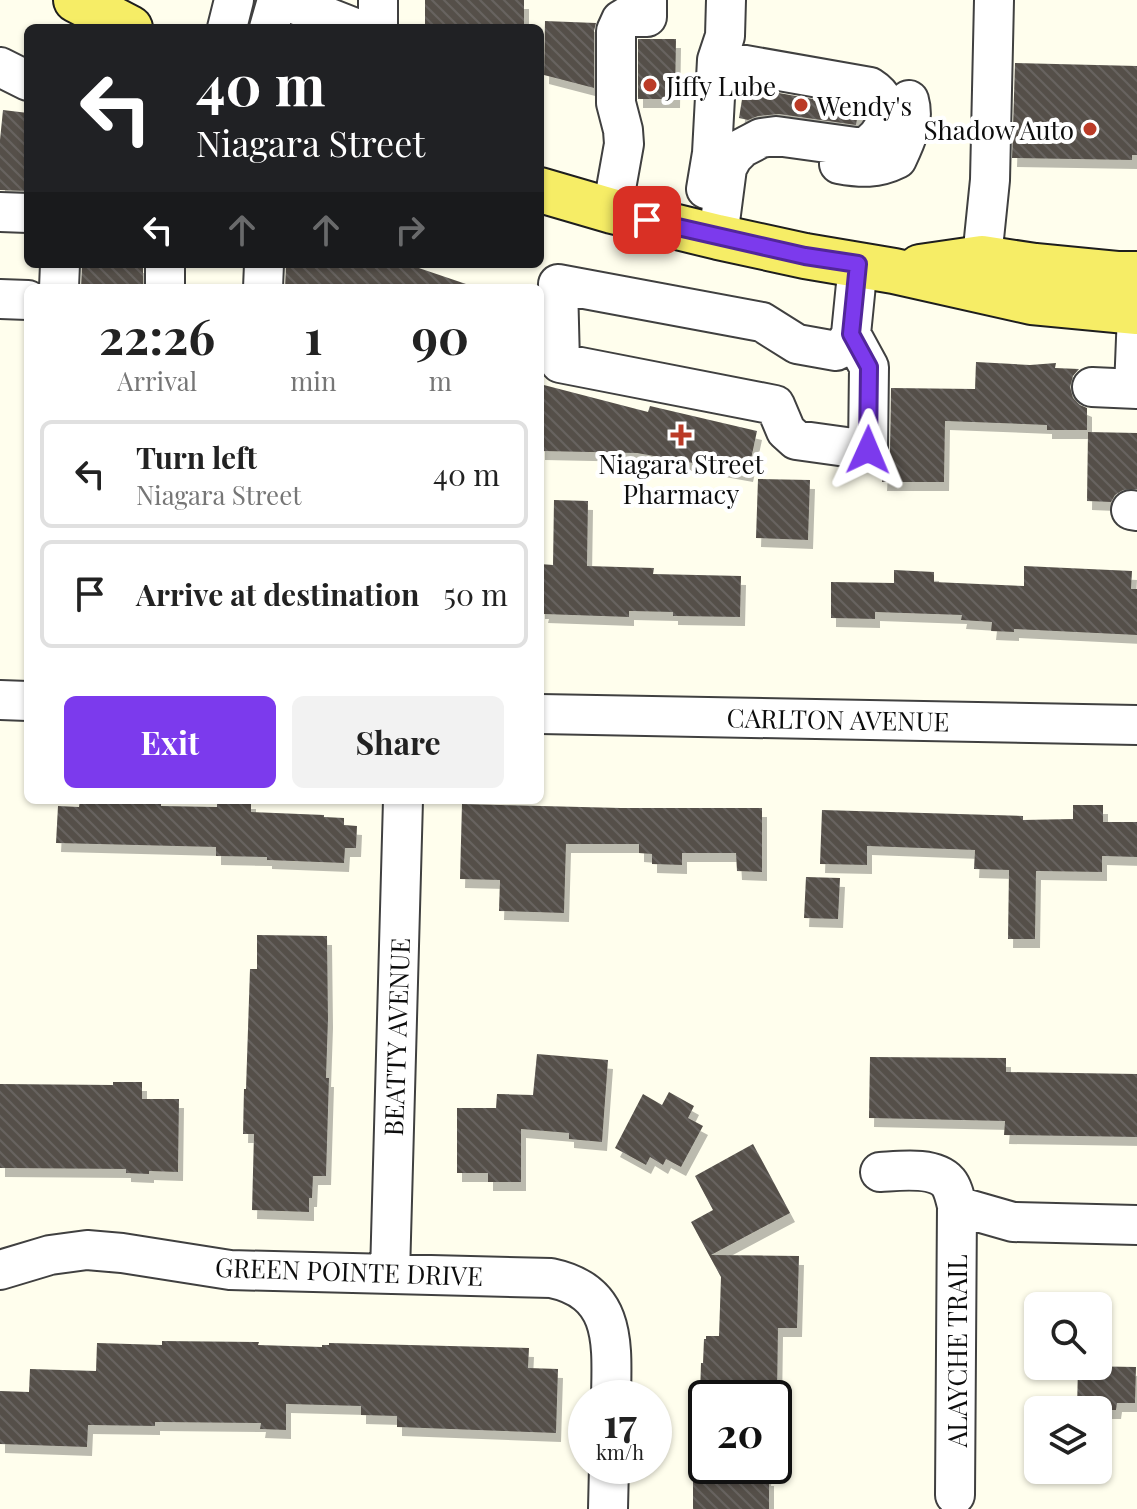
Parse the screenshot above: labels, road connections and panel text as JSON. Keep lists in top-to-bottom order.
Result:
{
  "streets": {
    "street": [
      "CARLTON AVENUE",
      "BEATTY AVENUE",
      "GREEN POINTE DRIVE",
      "ALAYCHE TRAIL"
    ]
  },
  "crossings": [
    ["BEATTY AVENUE", "GREEN POINTE DRIVE"]
  ],
  "places": {
    "other": ["Jiffy Lube", "Wendy's", "Shadow Auto"],
    "health": ["Niagara Street Pharmacy"]
  },
  "page": {
    "turn": ["40 m", "Niagara Street"],
    "eta": [
      "22:26",
      "Arrival",
      "1",
      "min",
      "90",
      "m"
    ],
    "list": [
      {
        "name": "Turn left",
        "note": "Niagara Street",
        "value": "40 m"
      },
      {
        "name": "Arrive at destination",
        "value": "50 m"
      }
    ],
    "buttons": ["Exit", "Share"],
    "speed": "17 km/h",
    "limit": "20"
  }
}
